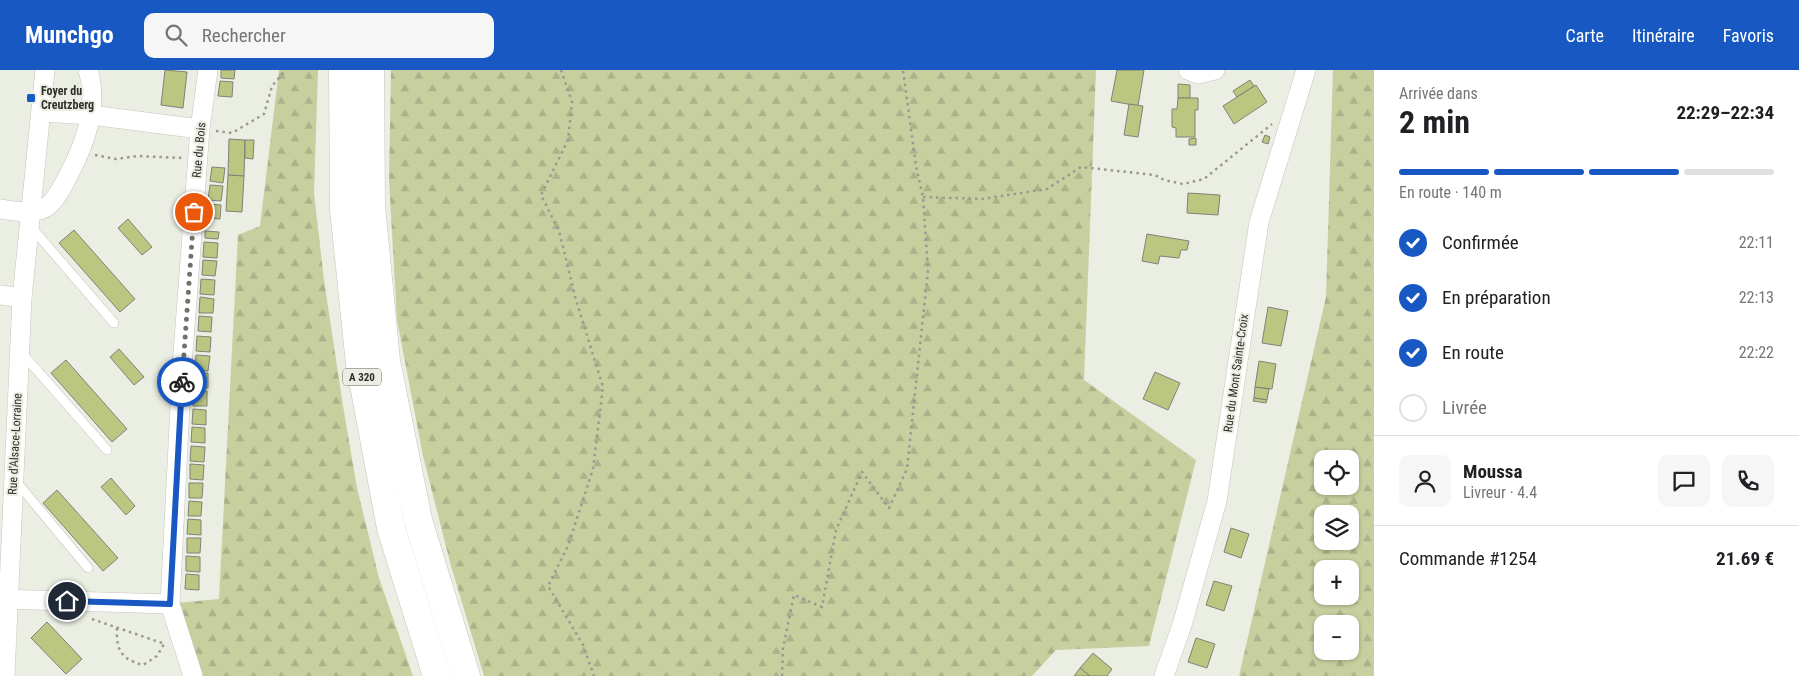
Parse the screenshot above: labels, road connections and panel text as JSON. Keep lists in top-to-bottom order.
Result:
{
  "streets": {
    "highway": ["A 320"],
    "street": ["Rue du Bois", "Rue du Mont Sainte-Croix", "Rue d'Alsace-Lorraine"]
  },
  "places": {
    "transit": ["Foyer du Creutzberg"]
  },
  "page": {
    "header": "Munchgo",
    "search": "Rechercher",
    "nav": ["Carte", "Itinéraire", "Favoris"],
    "heading": ["2 min", "Arrivée dans", "22:29–22:34"],
    "panel": [
      "Moussa",
      "Livreur · 4.4",
      "Commande #1254",
      "21.69 €"
    ],
    "bar": "En route · 140 m",
    "list": [
      ["Confirmée", "22:11"],
      ["En préparation", "22:13"],
      ["En route", "22:22"],
      "Livrée"
    ],
    "map_buttons": ["+", "−"]
  }
}
